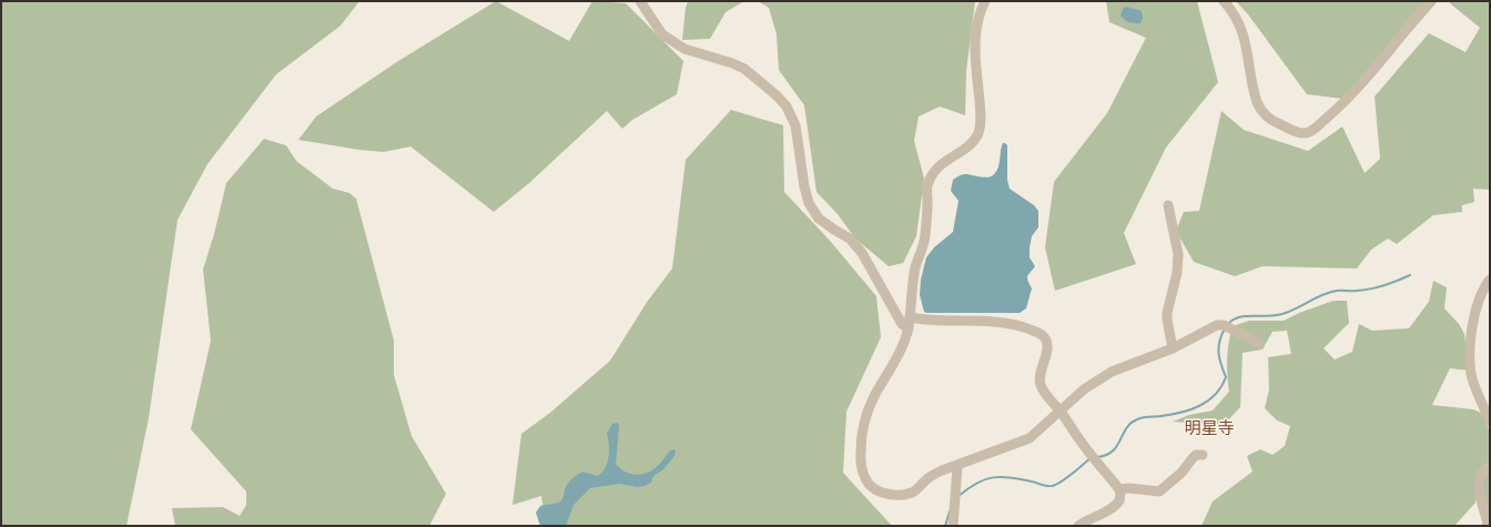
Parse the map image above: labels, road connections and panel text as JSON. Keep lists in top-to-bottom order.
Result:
{
  "districts": ["明星寺"]
}
